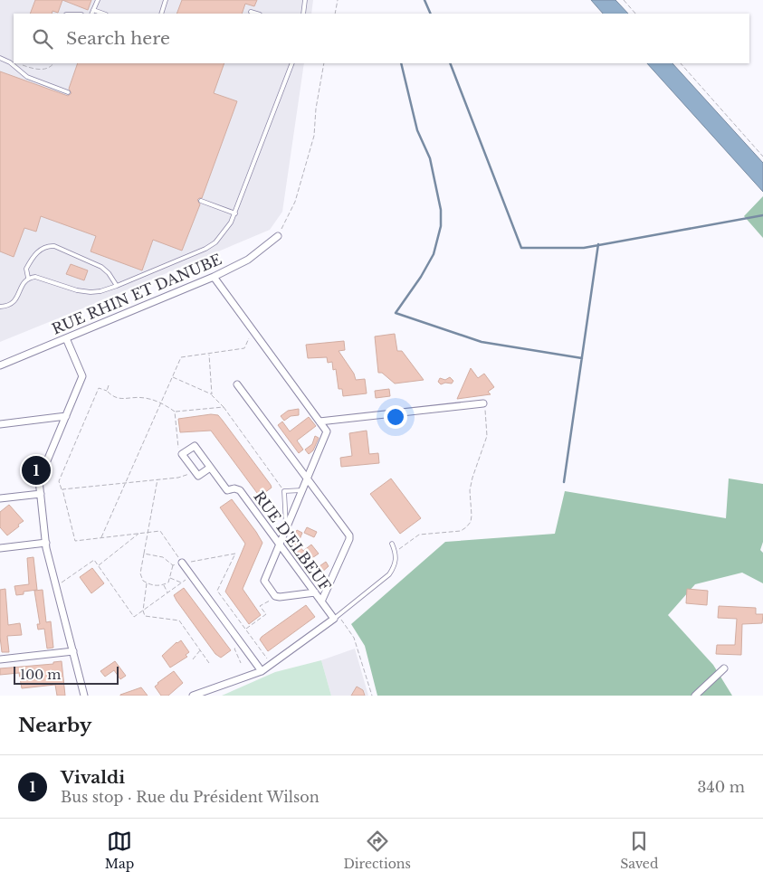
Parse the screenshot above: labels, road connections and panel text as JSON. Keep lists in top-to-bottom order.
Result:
{
  "streets": {
    "street": ["RUE RHIN ET DANUBE", "RUE D'ELBEUF"]
  },
  "scale_bar": "100 m",
  "page": {
    "search": "Search here",
    "pins": "1",
    "scale": "100 m",
    "heading": "Nearby",
    "list": [
      {
        "mark": "1",
        "name": "Vivaldi",
        "note": "Bus stop · Rue du Président Wilson",
        "value": "340 m"
      }
    ],
    "nav": ["Map", "Directions", "Saved"]
  }
}
